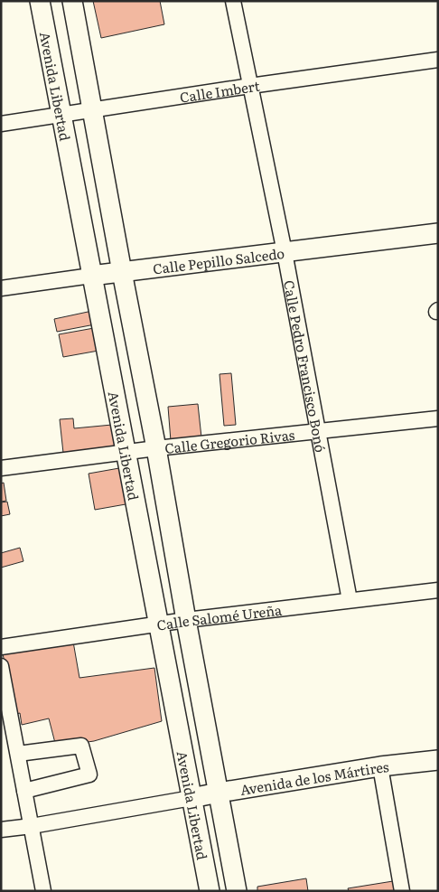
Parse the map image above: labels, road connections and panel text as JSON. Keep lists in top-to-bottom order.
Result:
{
  "streets": {
    "main road": ["Avenida Libertad", "Calle Pepillo Salcedo", "Avenida de los Mártires"],
    "street": [
      "Calle Imbert",
      "Calle Pedro Francisco Bonó",
      "Calle Gregorio Rivas",
      "Calle Salomé Ureña"
    ]
  },
  "crossings": [
    ["Avenida Libertad", "Calle Imbert"],
    ["Avenida Libertad", "Calle Pepillo Salcedo"],
    ["Avenida Libertad", "Calle Gregorio Rivas"],
    ["Avenida Libertad", "Calle Salomé Ureña"],
    ["Avenida Libertad", "Avenida de los Mártires"],
    ["Calle Imbert", "Calle Pedro Francisco Bonó"],
    ["Calle Pepillo Salcedo", "Calle Pedro Francisco Bonó"],
    ["Calle Pedro Francisco Bonó", "Calle Gregorio Rivas"],
    ["Calle Pedro Francisco Bonó", "Calle Salomé Ureña"]
  ]
}
